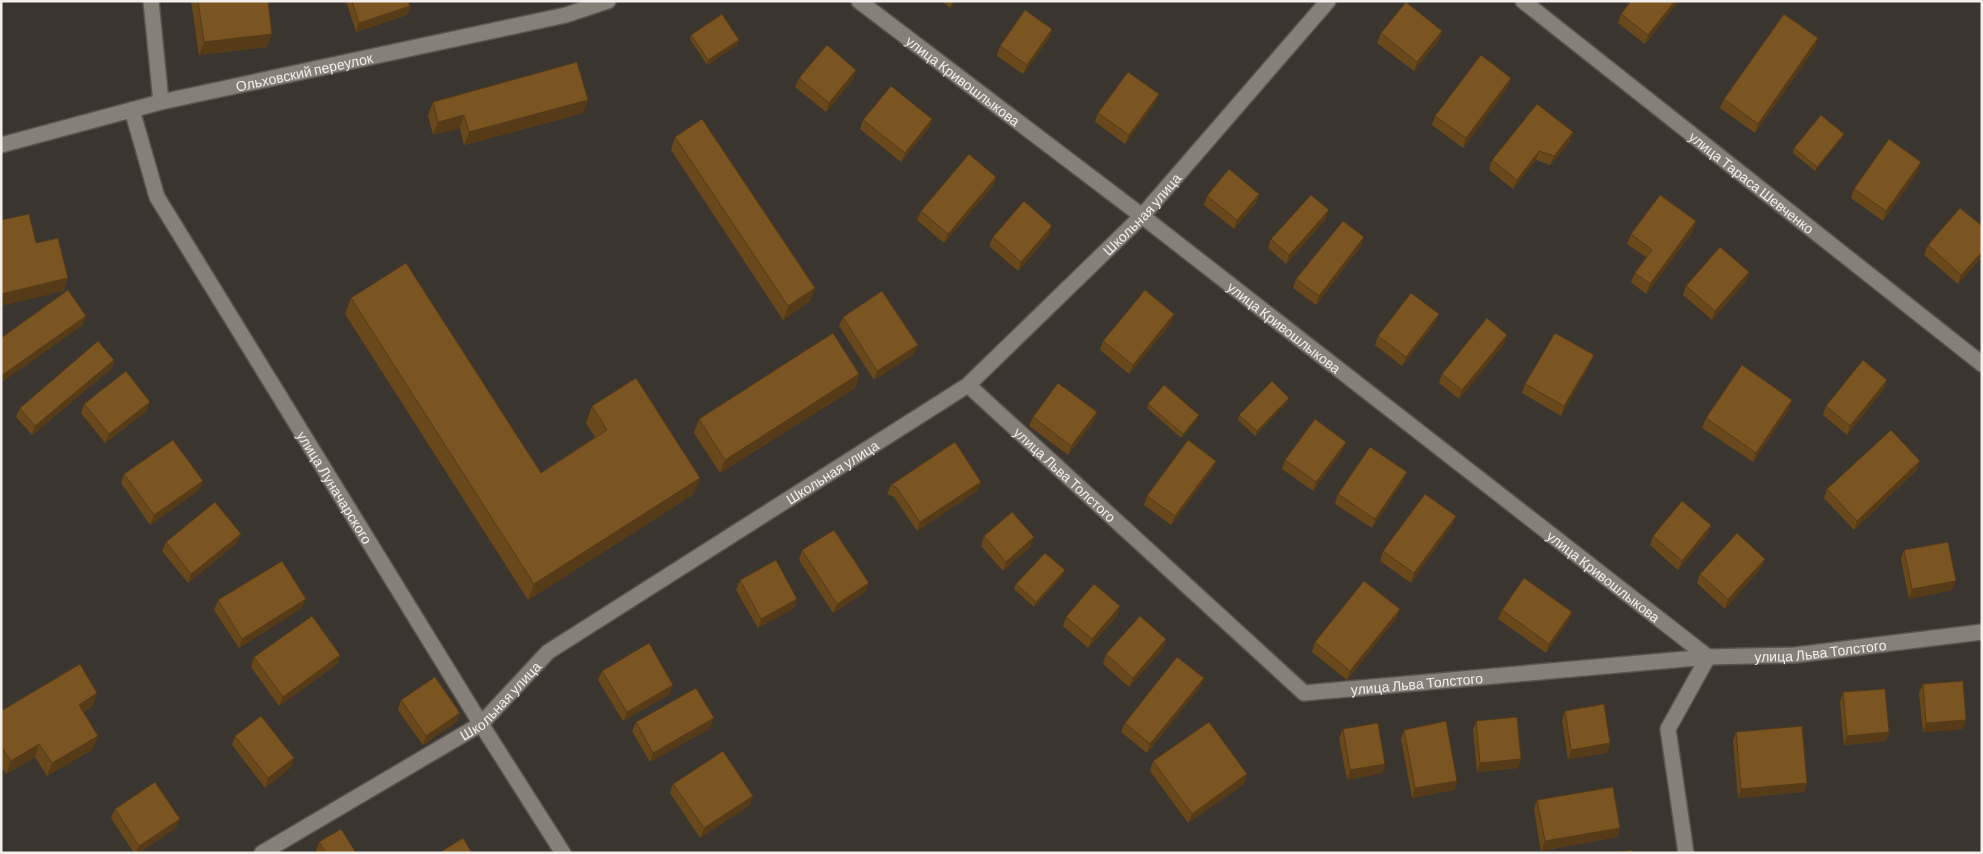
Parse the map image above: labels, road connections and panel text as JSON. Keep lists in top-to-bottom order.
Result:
{
  "streets": {
    "street": [
      "Ольховский переулок",
      "улица Кривошлыкова",
      "улица Тараса Шевченко",
      "Школьная улица",
      "улица Льва Толстого",
      "улица Луначарского"
    ]
  },
  "crossings": [
    ["Ольховский переулок", "улица Луначарского"],
    ["улица Кривошлыкова", "Школьная улица"],
    ["улица Кривошлыкова", "улица Льва Толстого"],
    ["Школьная улица", "улица Льва Толстого"],
    ["Школьная улица", "улица Луначарского"]
  ]
}
